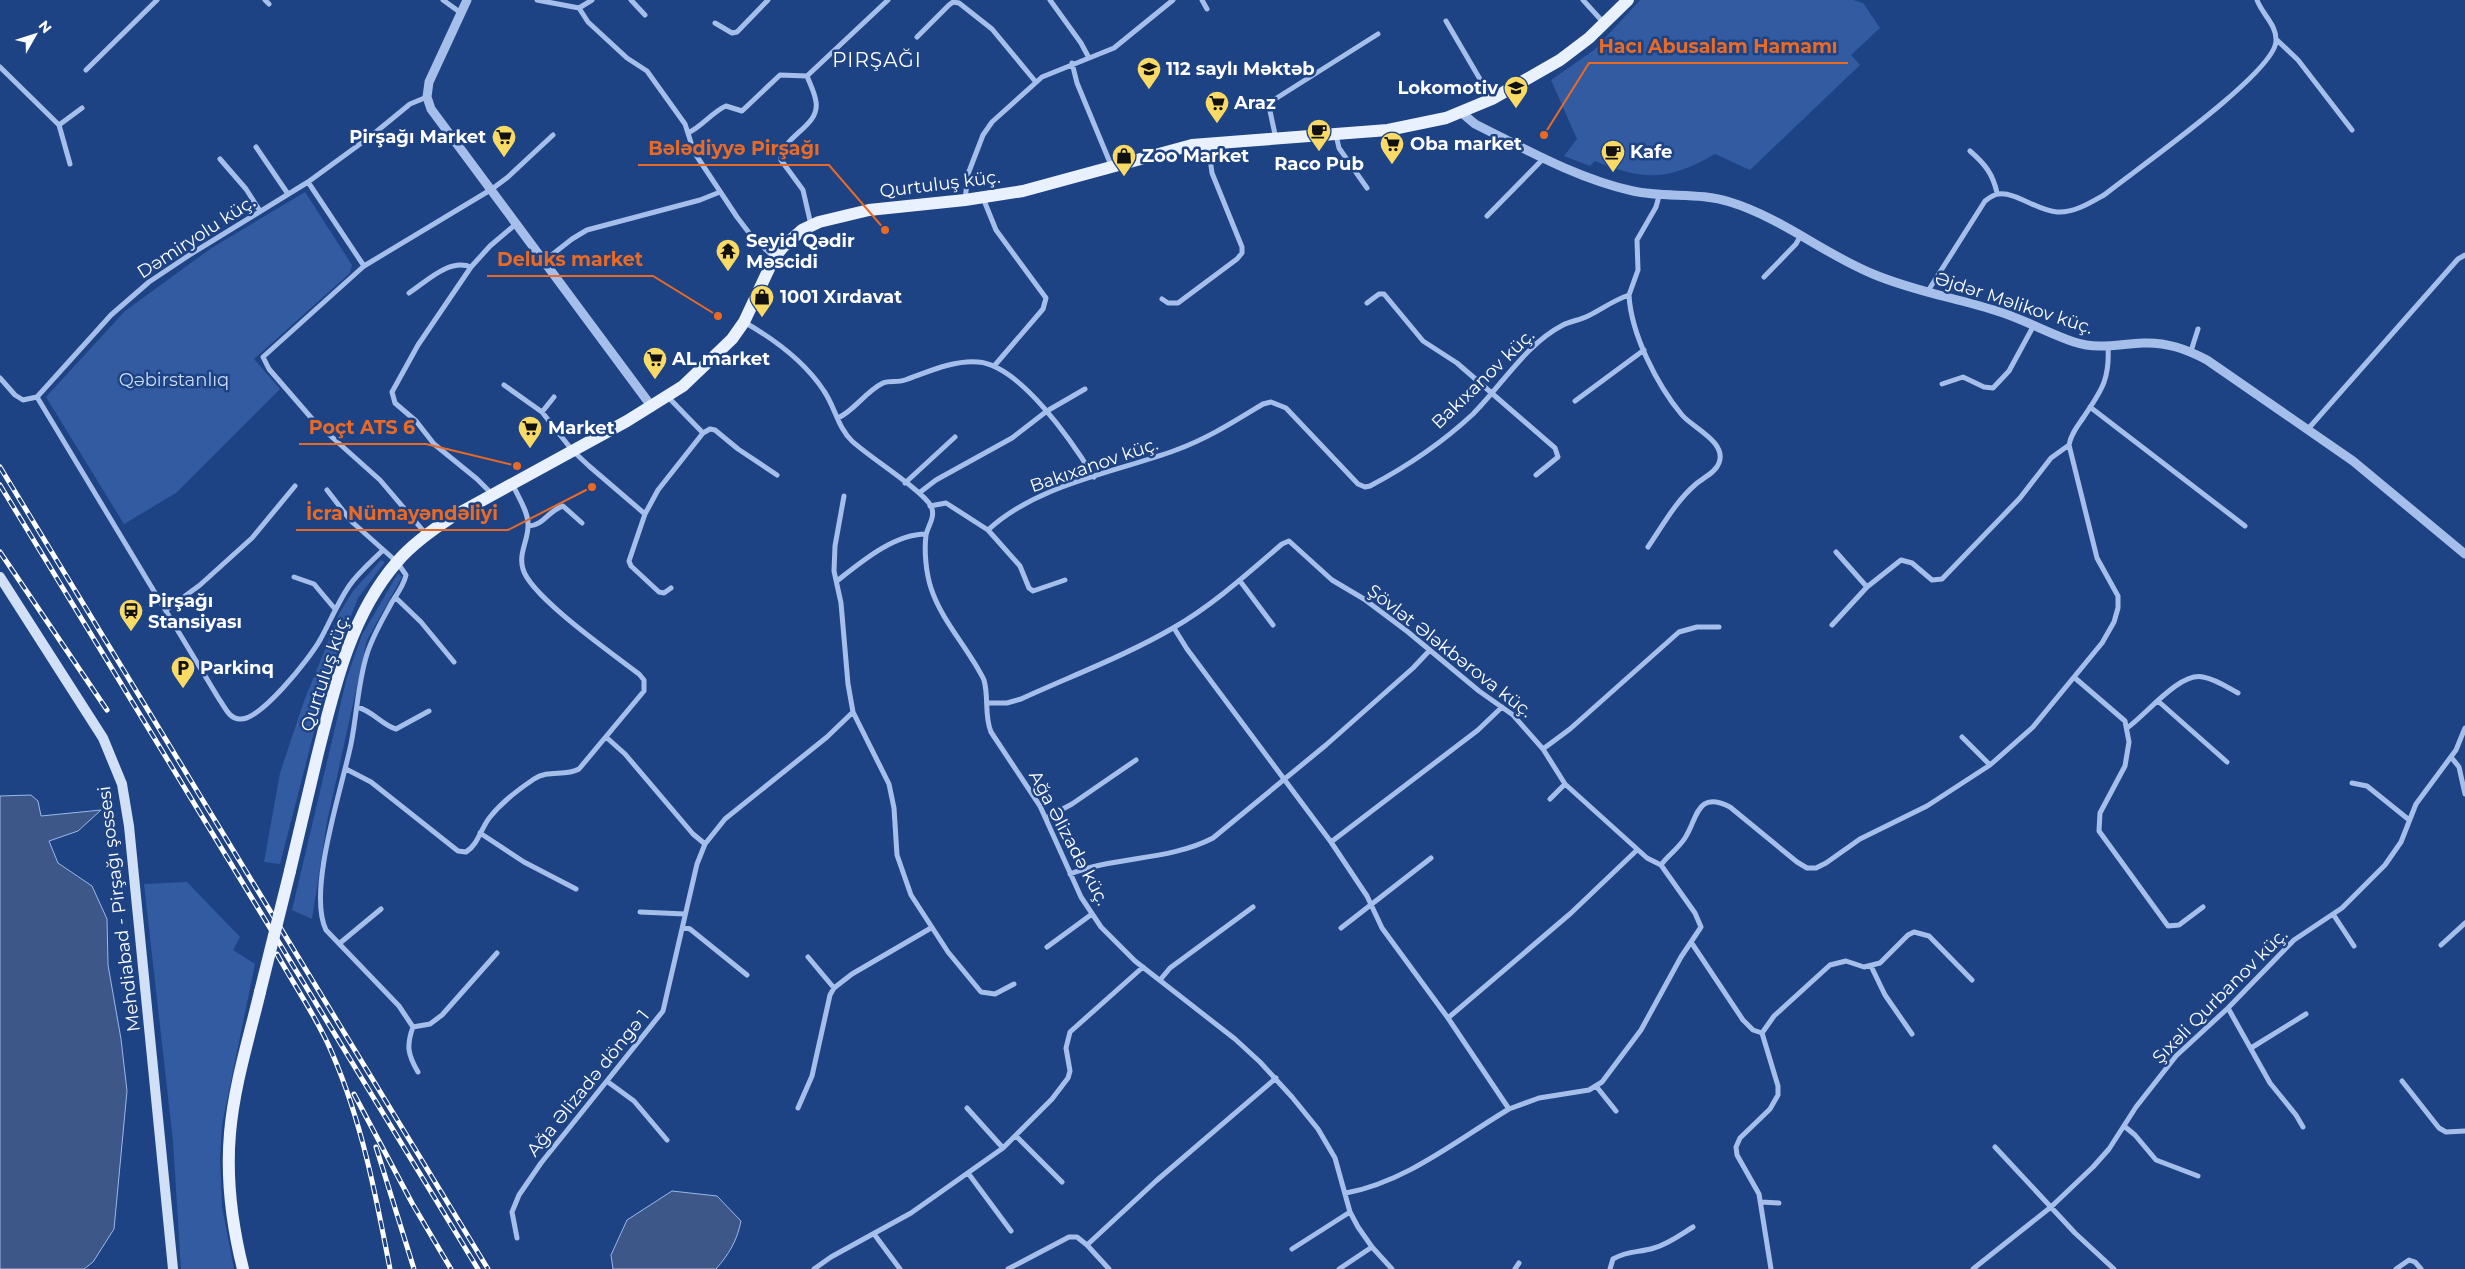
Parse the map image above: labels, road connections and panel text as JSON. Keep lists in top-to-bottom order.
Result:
{
  "streets": {
    "main road": ["Qurtuluş küç.", "Mehdiabad - Pirşağı şossesi"],
    "street": [
      "Dəmiryolu küç.",
      "Əjdər Məlikov küç.",
      "Bakıxanov küç.",
      "Şövlət Ələkbərova küç.",
      "Ağa Əlizadə küç.",
      "Şıxəli Qurbanov küç.",
      "Ağa Əlizadə döngə 1"
    ]
  },
  "crossings": [
    ["Qurtuluş küç.", "Əjdər Məlikov küç."],
    ["Şövlət Ələkbərova küç.", "Ağa Əlizadə küç."]
  ],
  "districts": ["PIRŞAĞI"],
  "parks": ["Qəbirstanlıq"],
  "places": {
    "school or university": ["112 saylı Məktəb", "Lokomotiv"],
    "supermarket": [
      "Araz",
      "Pirşağı Market",
      "Oba market",
      "AL market",
      "Market"
    ],
    "other": [
      "Hacı Abusalam Hamamı",
      "Bələdiyyə Pirşağı",
      "Deluks market",
      "Poçt ATS 6",
      "İcra Nümayəndəliyi"
    ],
    "cafe": ["Raco Pub", "Kafe"],
    "shop": ["Zoo Market", "1001 Xırdavat"],
    "temple": ["Seyid Qədir Məscidi"],
    "station": ["Pirşağı Stansiyası"],
    "parking": ["Parkinq"]
  },
  "north": "top right"
}
